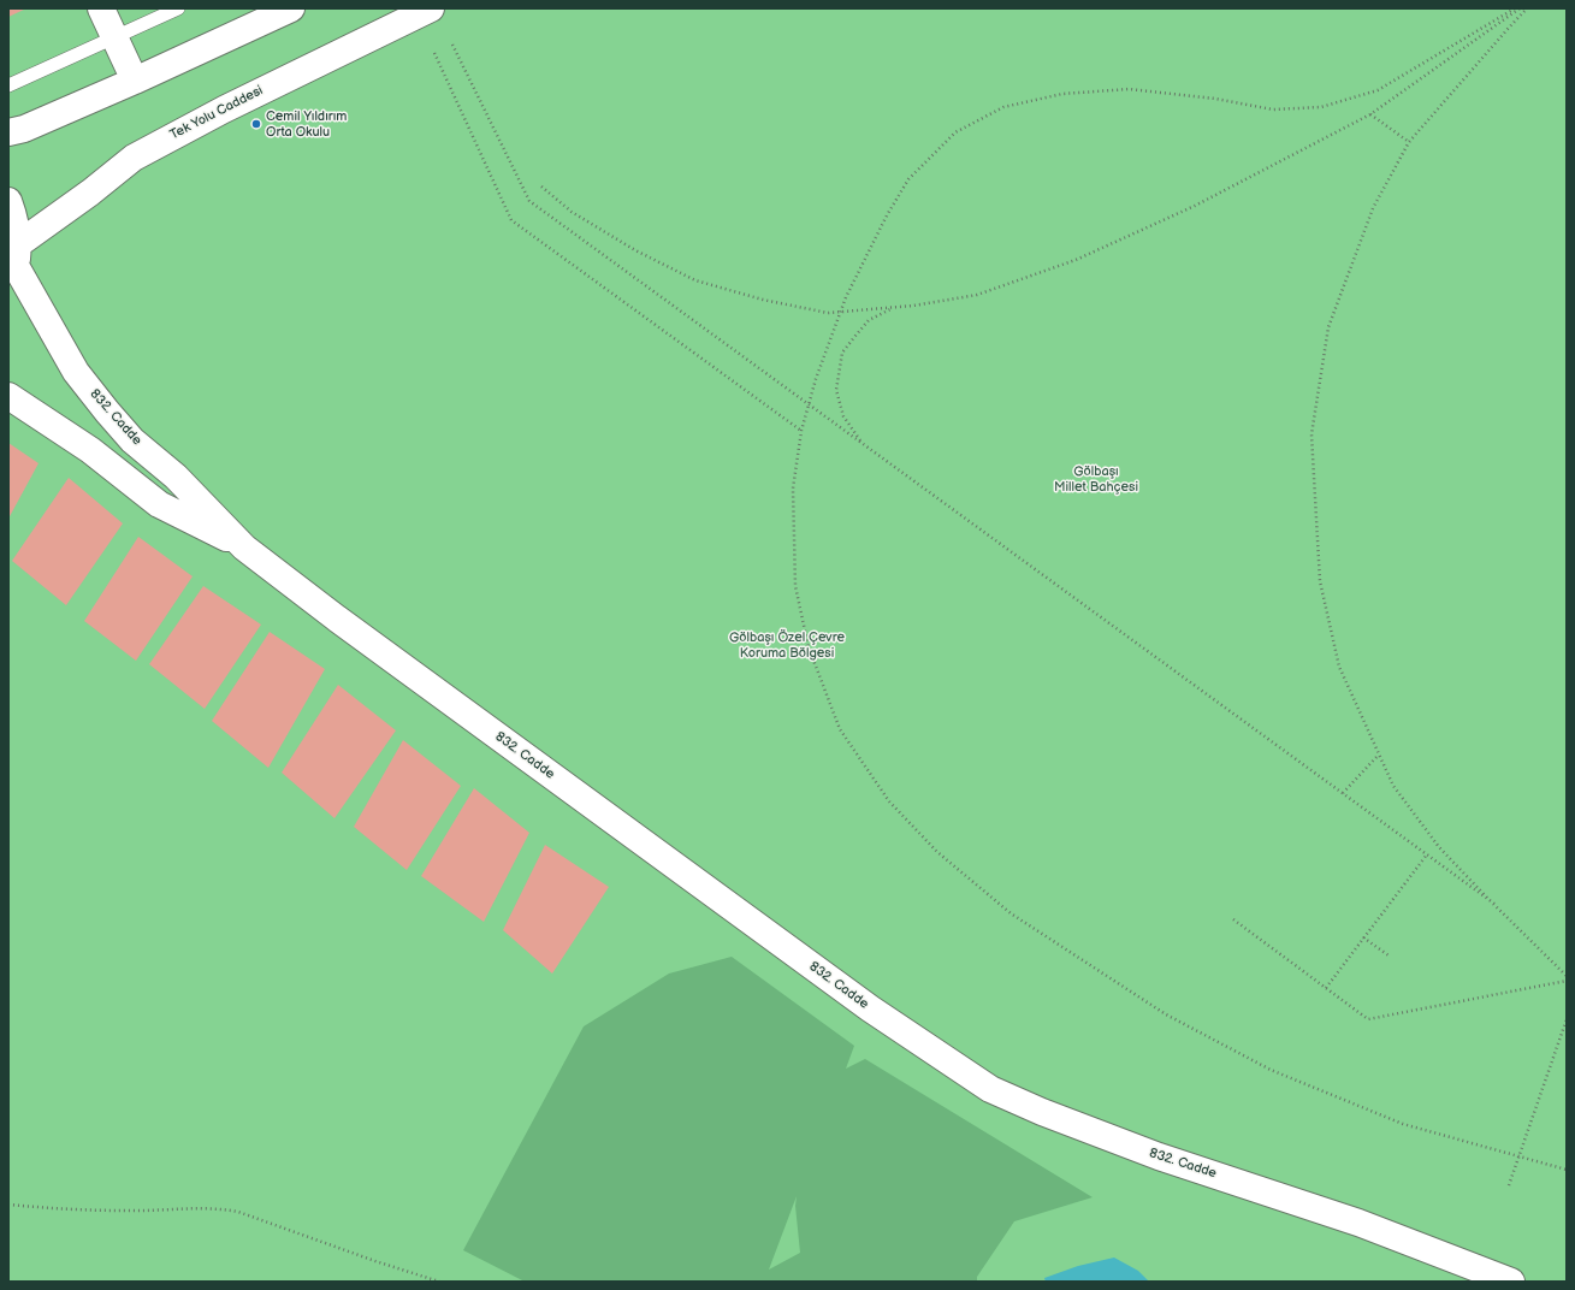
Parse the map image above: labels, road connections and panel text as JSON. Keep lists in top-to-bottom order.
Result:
{
  "streets": {
    "street": ["Tek Yolu Caddesi", "832. Cadde"]
  },
  "crossings": [
    ["Tek Yolu Caddesi", "832. Cadde"]
  ],
  "parks": ["Gölbaşı Millet Bahçesi", "Gölbaşı Özel Çevre Koruma Bölgesi"],
  "places": ["Cemil Yıldırım Orta Okulu"]
}
